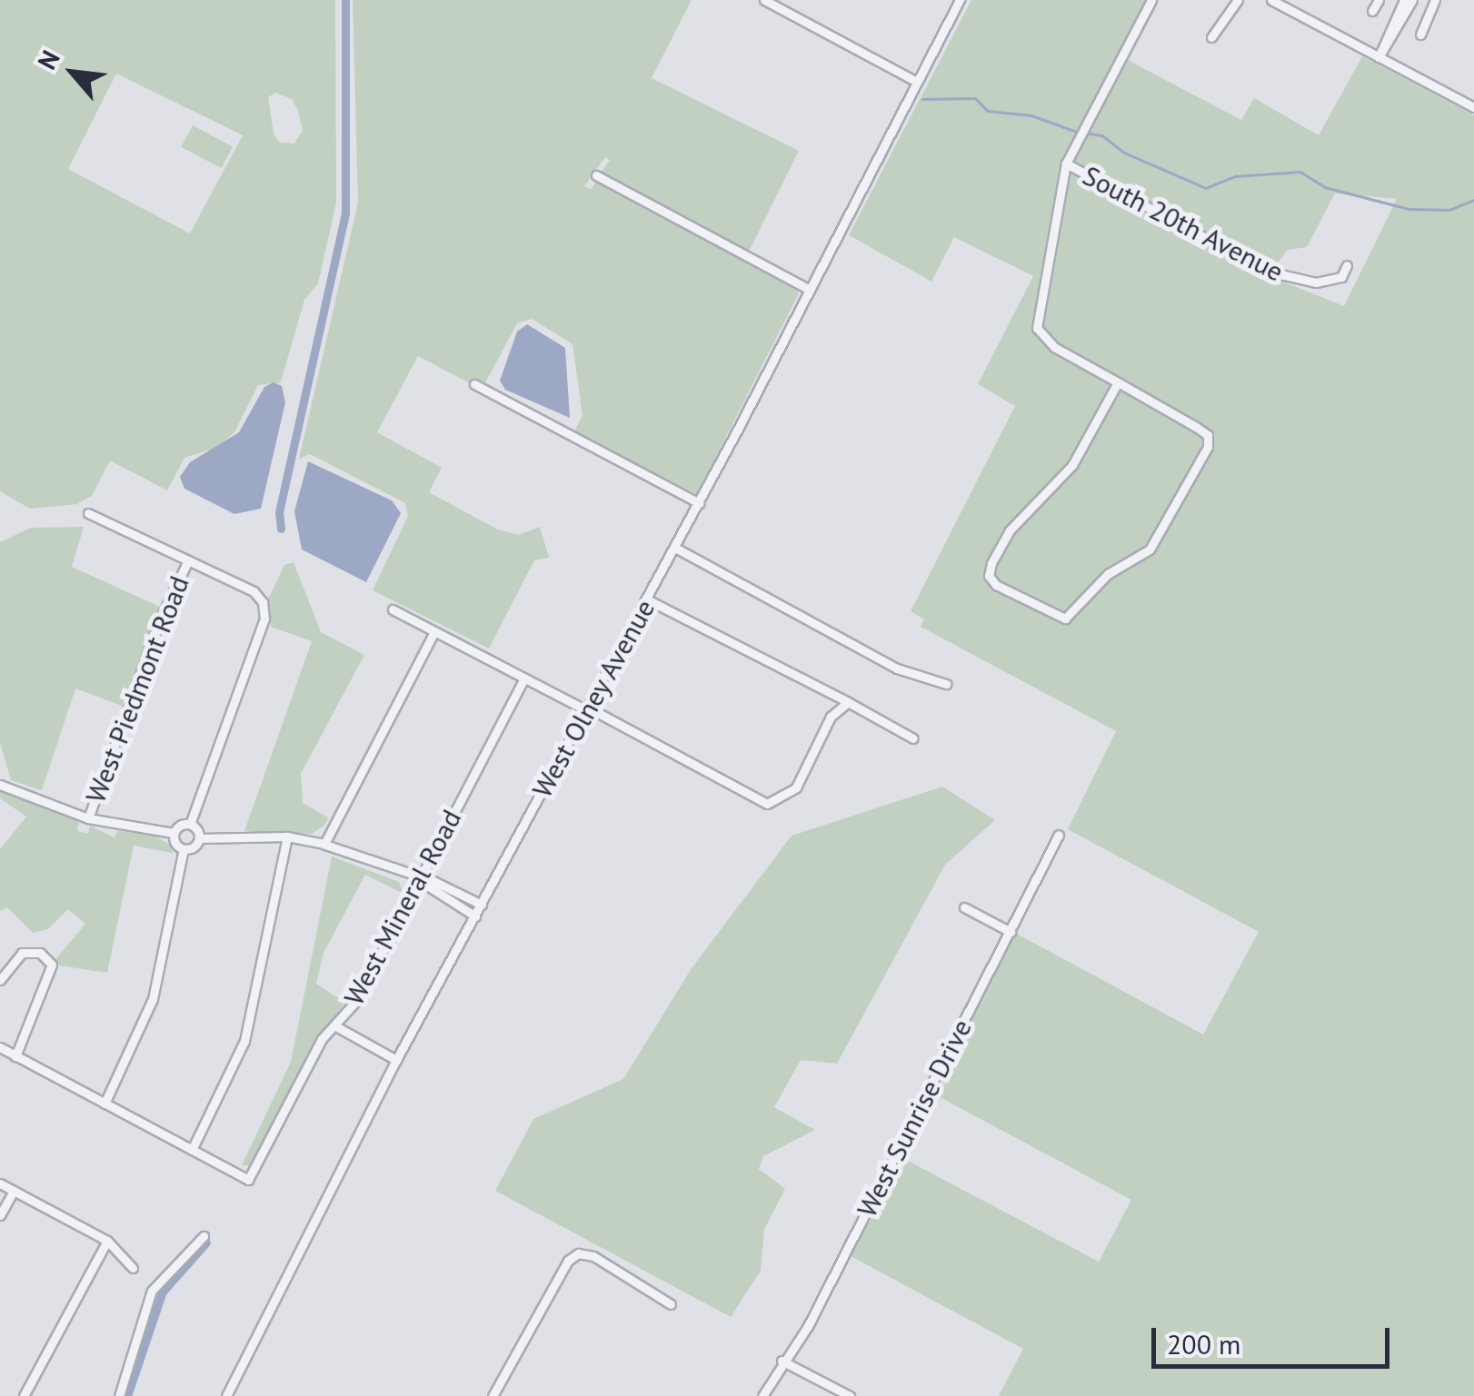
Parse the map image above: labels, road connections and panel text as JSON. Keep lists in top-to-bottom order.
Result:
{
  "streets": {
    "street": [
      "South 20th Avenue",
      "West Piedmont Road",
      "West Olney Avenue",
      "West Mineral Road",
      "West Sunrise Drive"
    ]
  },
  "scale_bar": "200 m",
  "north": "top left"
}
